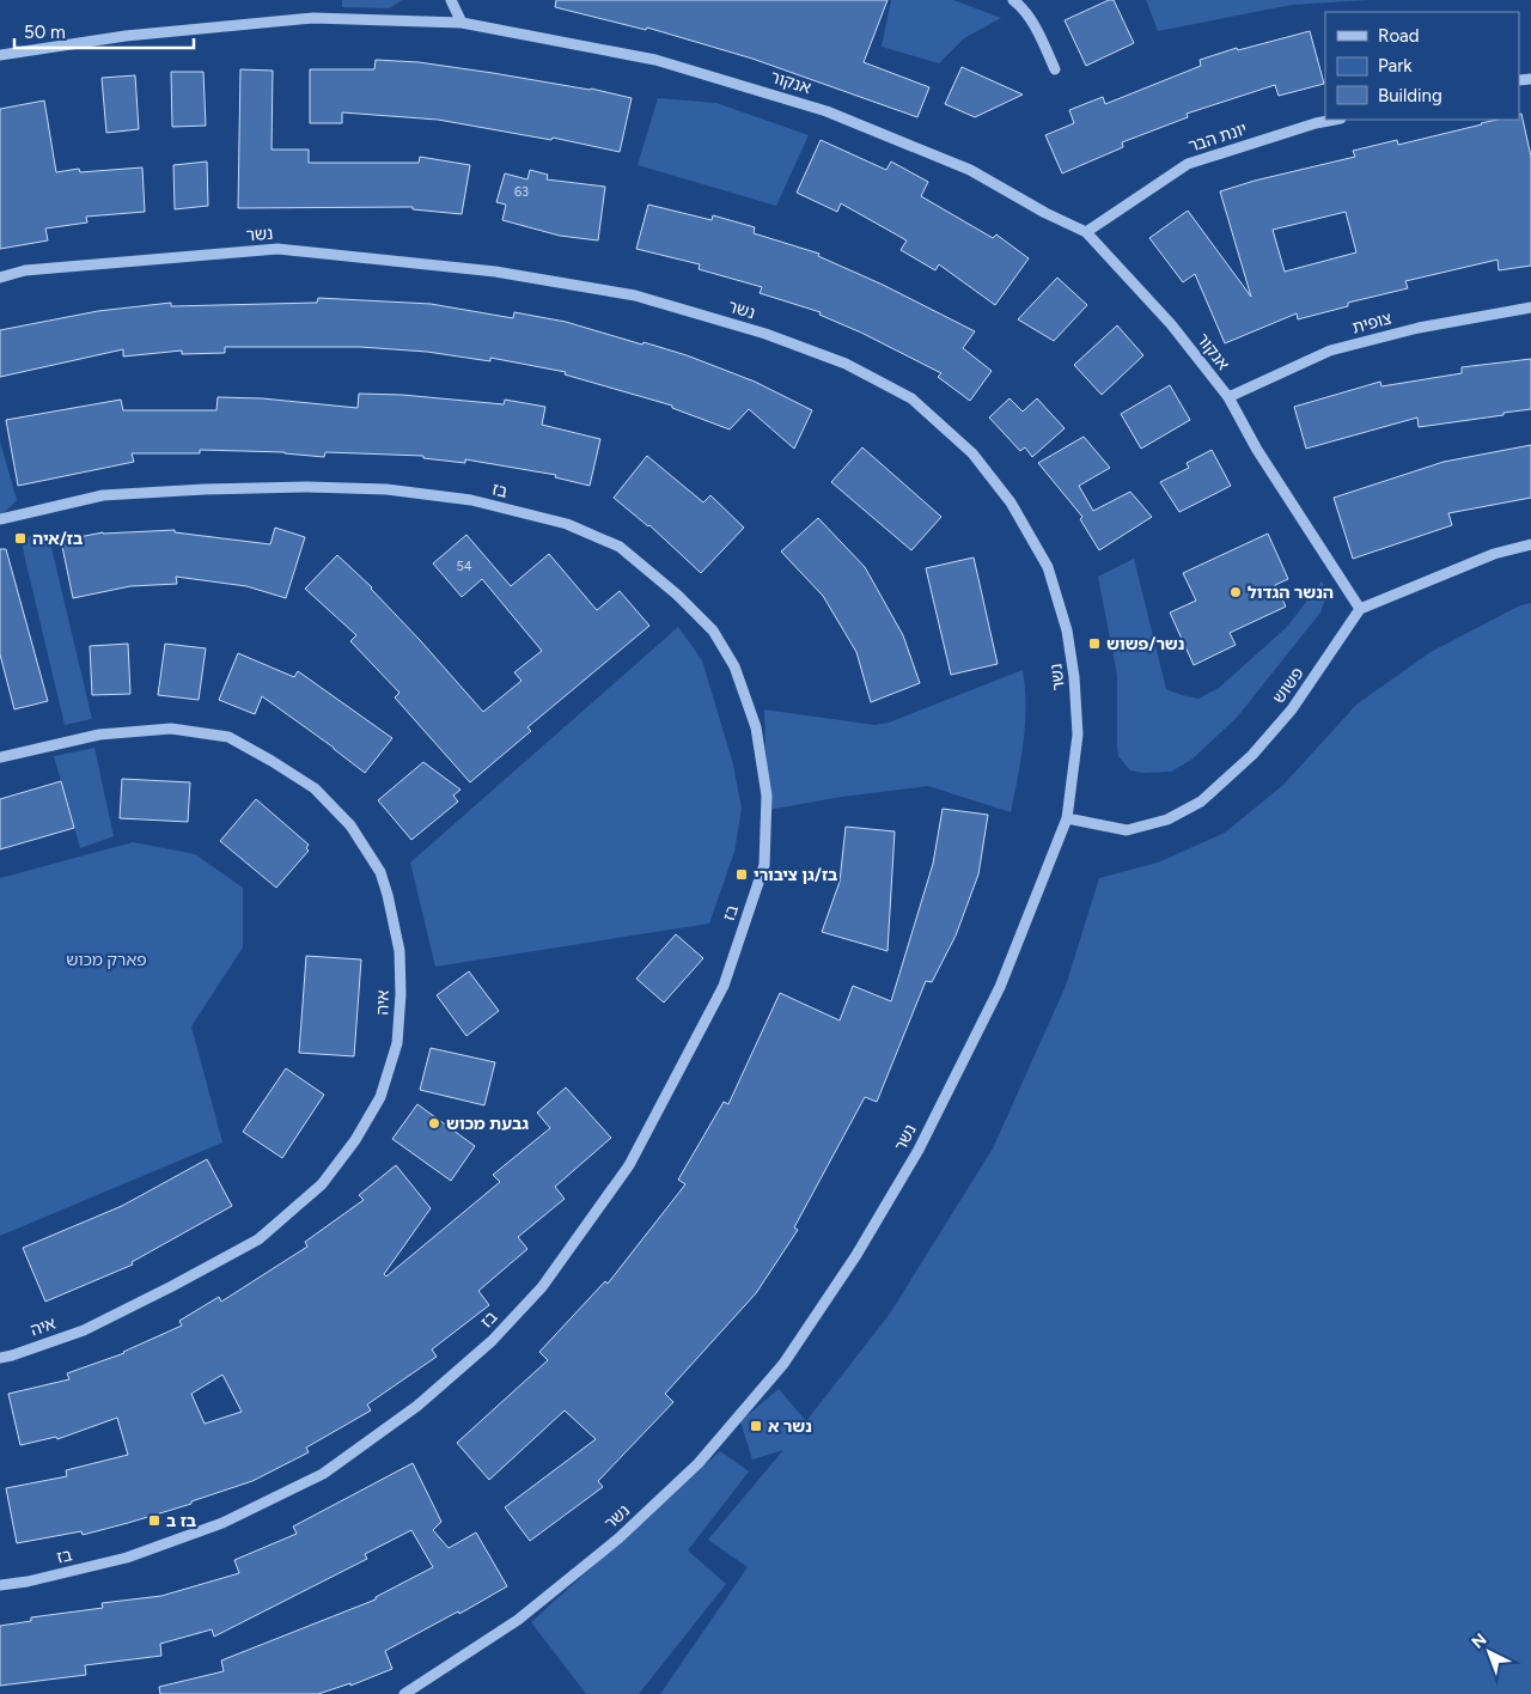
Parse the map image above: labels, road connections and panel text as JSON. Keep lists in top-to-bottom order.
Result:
{
  "streets": {
    "street": [
      "אנקור",
      "יונת הבר",
      "נשר",
      "צופית",
      "בז",
      "פשוש",
      "איה"
    ]
  },
  "crossings": [
    ["אנקור", "יונת הבר"],
    ["אנקור", "צופית"],
    ["אנקור", "פשוש"],
    ["נשר", "פשוש"]
  ],
  "parks": ["פארק מכוש"],
  "places": {
    "transit": [
      "בז/איה",
      "נשר/פשוש",
      "בז/גן ציבורי",
      "נשר א",
      "בז ב"
    ],
    "other": ["הנשר הגדול", "גבעת מכוש"]
  },
  "house_numbers": ["63", "54"],
  "legend": ["Road", "Park", "Building"],
  "scale_bar": "50 m",
  "north": "top left"
}
